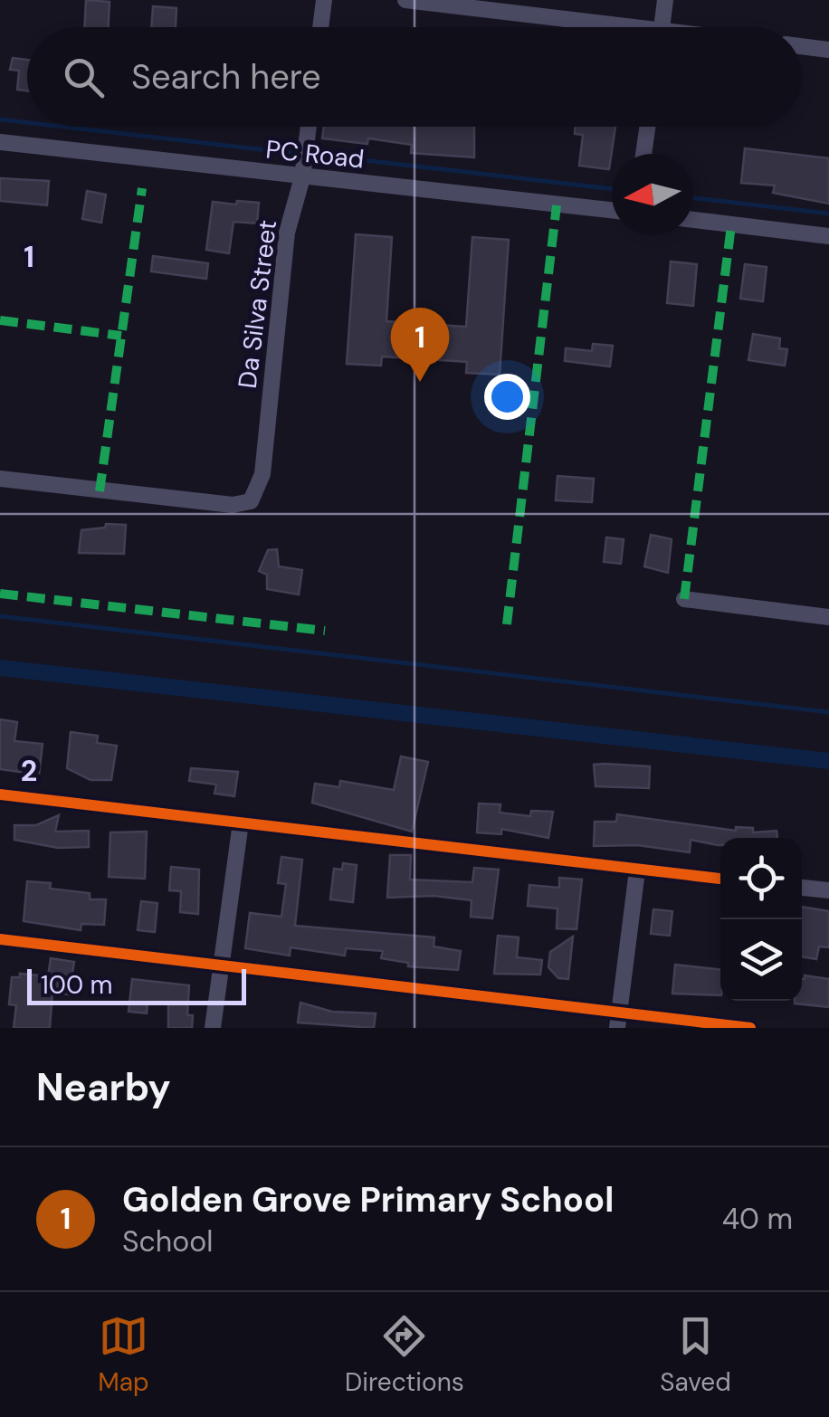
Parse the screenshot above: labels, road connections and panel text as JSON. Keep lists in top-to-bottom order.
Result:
{
  "streets": {
    "street": ["PC Road", "Da Silva Street"]
  },
  "crossings": [
    ["PC Road", "Da Silva Street"]
  ],
  "scale_bar": "100 m",
  "north": "left",
  "page": {
    "search": "Search here",
    "pins": "1",
    "scale": "100 m",
    "heading": "Nearby",
    "list": [
      {
        "mark": "1",
        "name": "Golden Grove Primary School",
        "note": "School",
        "value": "40 m"
      }
    ],
    "nav": ["Map", "Directions", "Saved"]
  },
  "grid": {
    "rows": ["1", "2"]
  }
}
